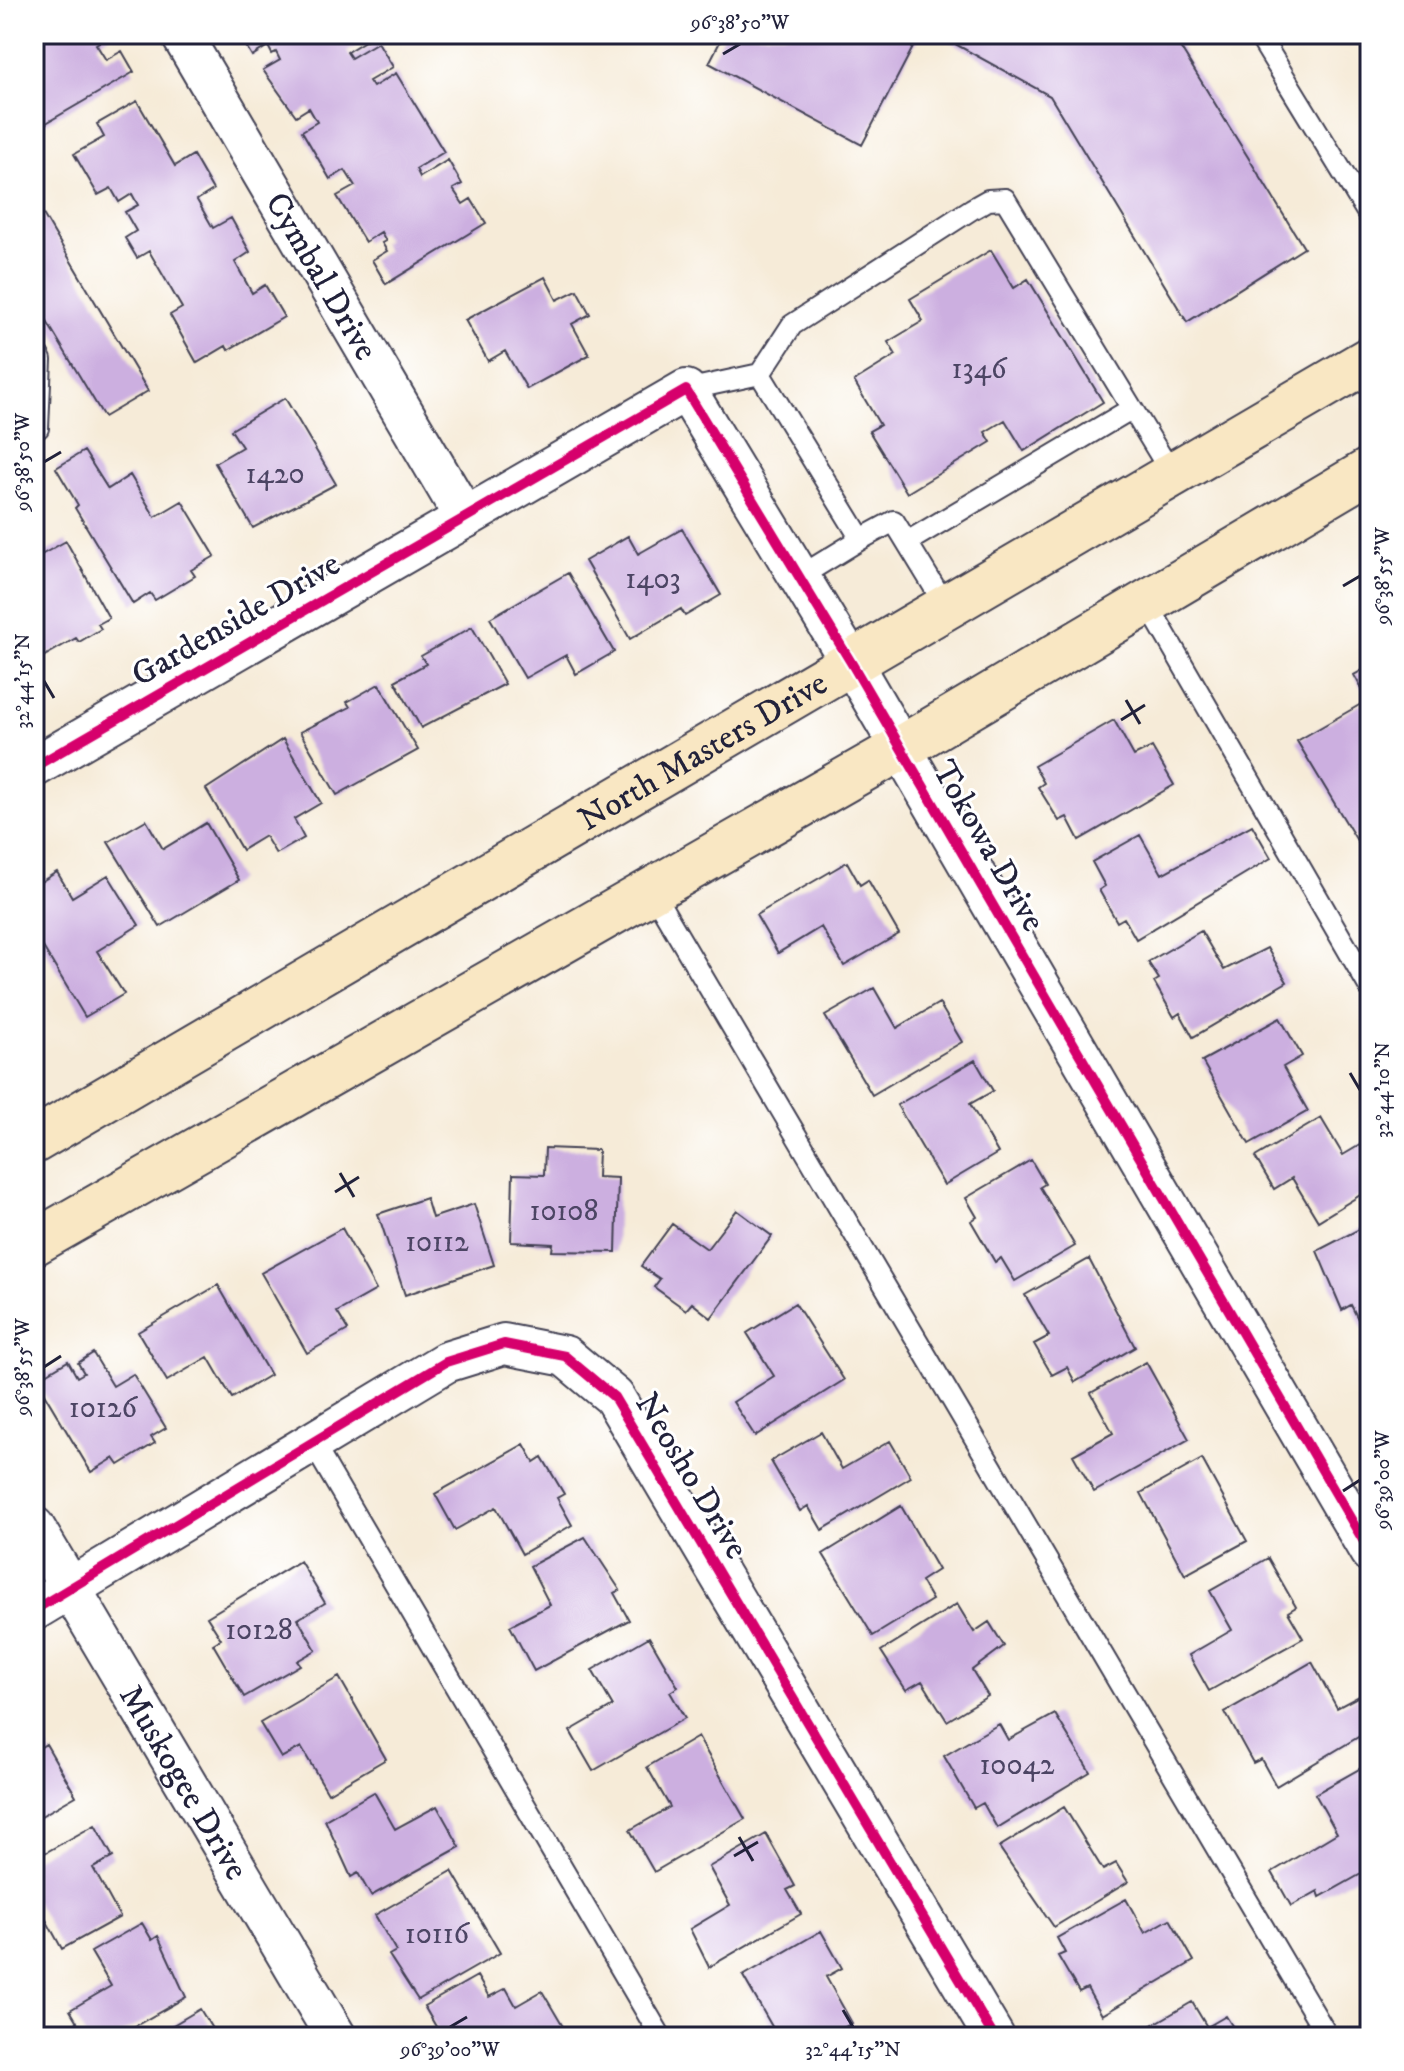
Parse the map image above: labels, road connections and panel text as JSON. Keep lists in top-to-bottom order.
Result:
{
  "streets": {
    "main road": ["North Masters Drive"],
    "street": [
      "Cymbal Drive",
      "Gardenside Drive",
      "Tokowa Drive",
      "Neosho Drive",
      "Muskogee Drive"
    ]
  },
  "crossings": [
    ["Cymbal Drive", "Gardenside Drive"],
    ["North Masters Drive", "Tokowa Drive"],
    ["Neosho Drive", "Muskogee Drive"]
  ],
  "house_numbers": [
    "1346",
    "1420",
    "1403",
    "10108",
    "10112",
    "10126",
    "10128",
    "10042",
    "10116"
  ],
  "coordinates": [
    "96°38'50\"W",
    "96°38'55\"W",
    "32°44'15\"N",
    "32°44'10\"N",
    "96°39'00\"W"
  ]
}
